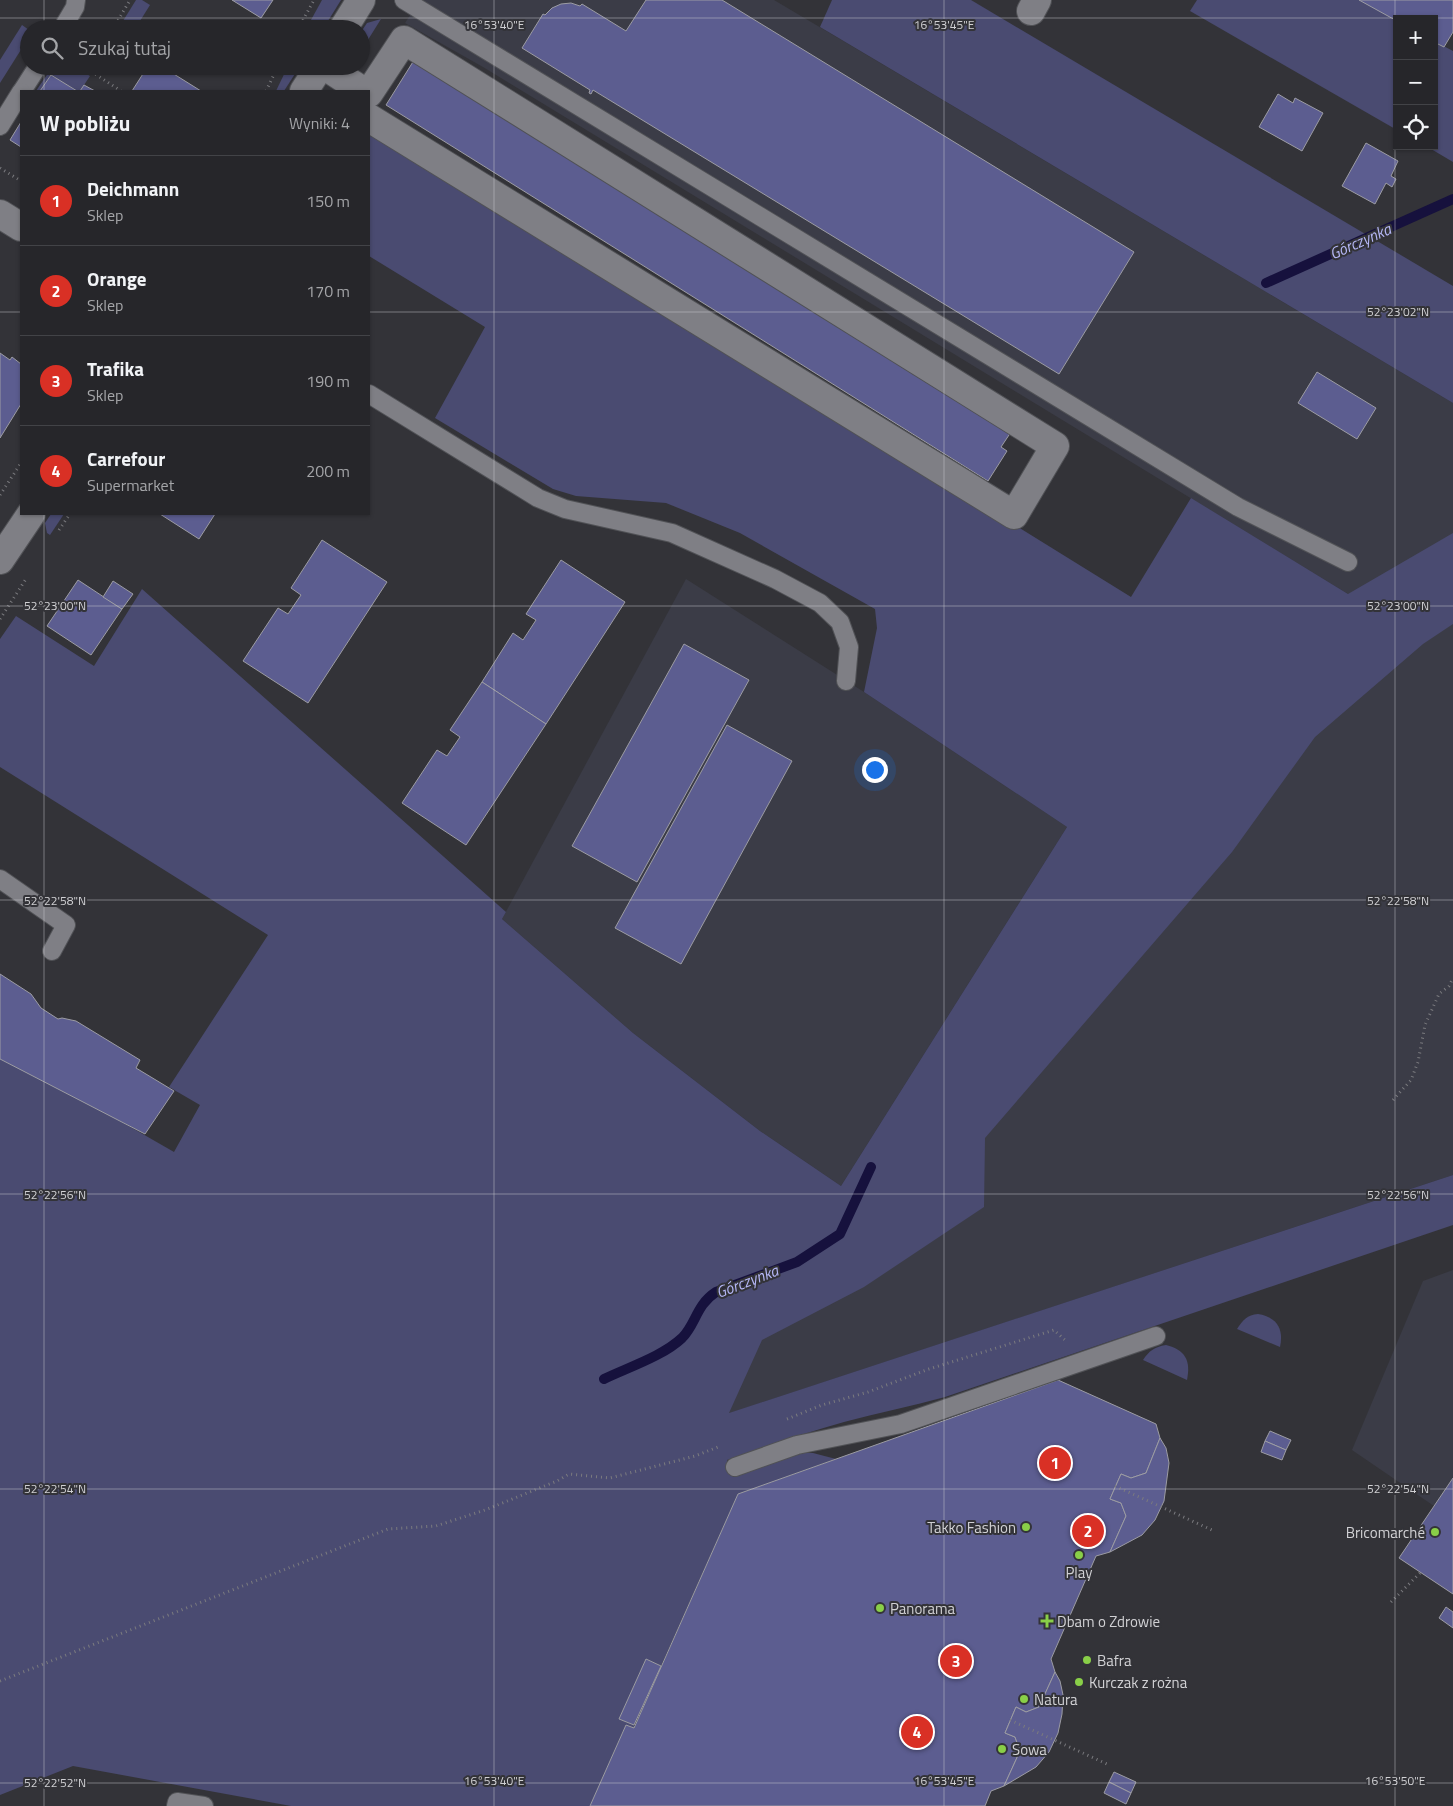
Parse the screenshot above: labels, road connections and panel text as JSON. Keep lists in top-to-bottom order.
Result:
{
  "water": ["Górczynka"],
  "places": {
    "other": [
      "Takko Fashion",
      "Bricomarché",
      "Play",
      "Panorama",
      "Bafra",
      "Kurczak z rożna",
      "Natura",
      "Sowa"
    ],
    "health": ["Dbam o Zdrowie"]
  },
  "page": {
    "map_buttons": ["+", "−"],
    "search": "Szukaj tutaj",
    "heading": ["W pobliżu", "Wyniki: 4"],
    "list": [
      {
        "mark": "1",
        "name": "Deichmann",
        "note": "Sklep",
        "value": "150 m"
      },
      {
        "mark": "2",
        "name": "Orange",
        "note": "Sklep",
        "value": "170 m"
      },
      {
        "mark": "3",
        "name": "Trafika",
        "note": "Sklep",
        "value": "190 m"
      },
      {
        "mark": "4",
        "name": "Carrefour",
        "note": "Supermarket",
        "value": "200 m"
      }
    ],
    "pins": [
      "1",
      "2",
      "3",
      "4"
    ]
  },
  "coordinates": [
    "16°53'40\"E",
    "16°53'45\"E",
    "52°23'02\"N",
    "52°23'00\"N",
    "52°22'58\"N",
    "52°22'56\"N",
    "52°22'54\"N",
    "16°53'50\"E",
    "52°22'52\"N"
  ]
}
